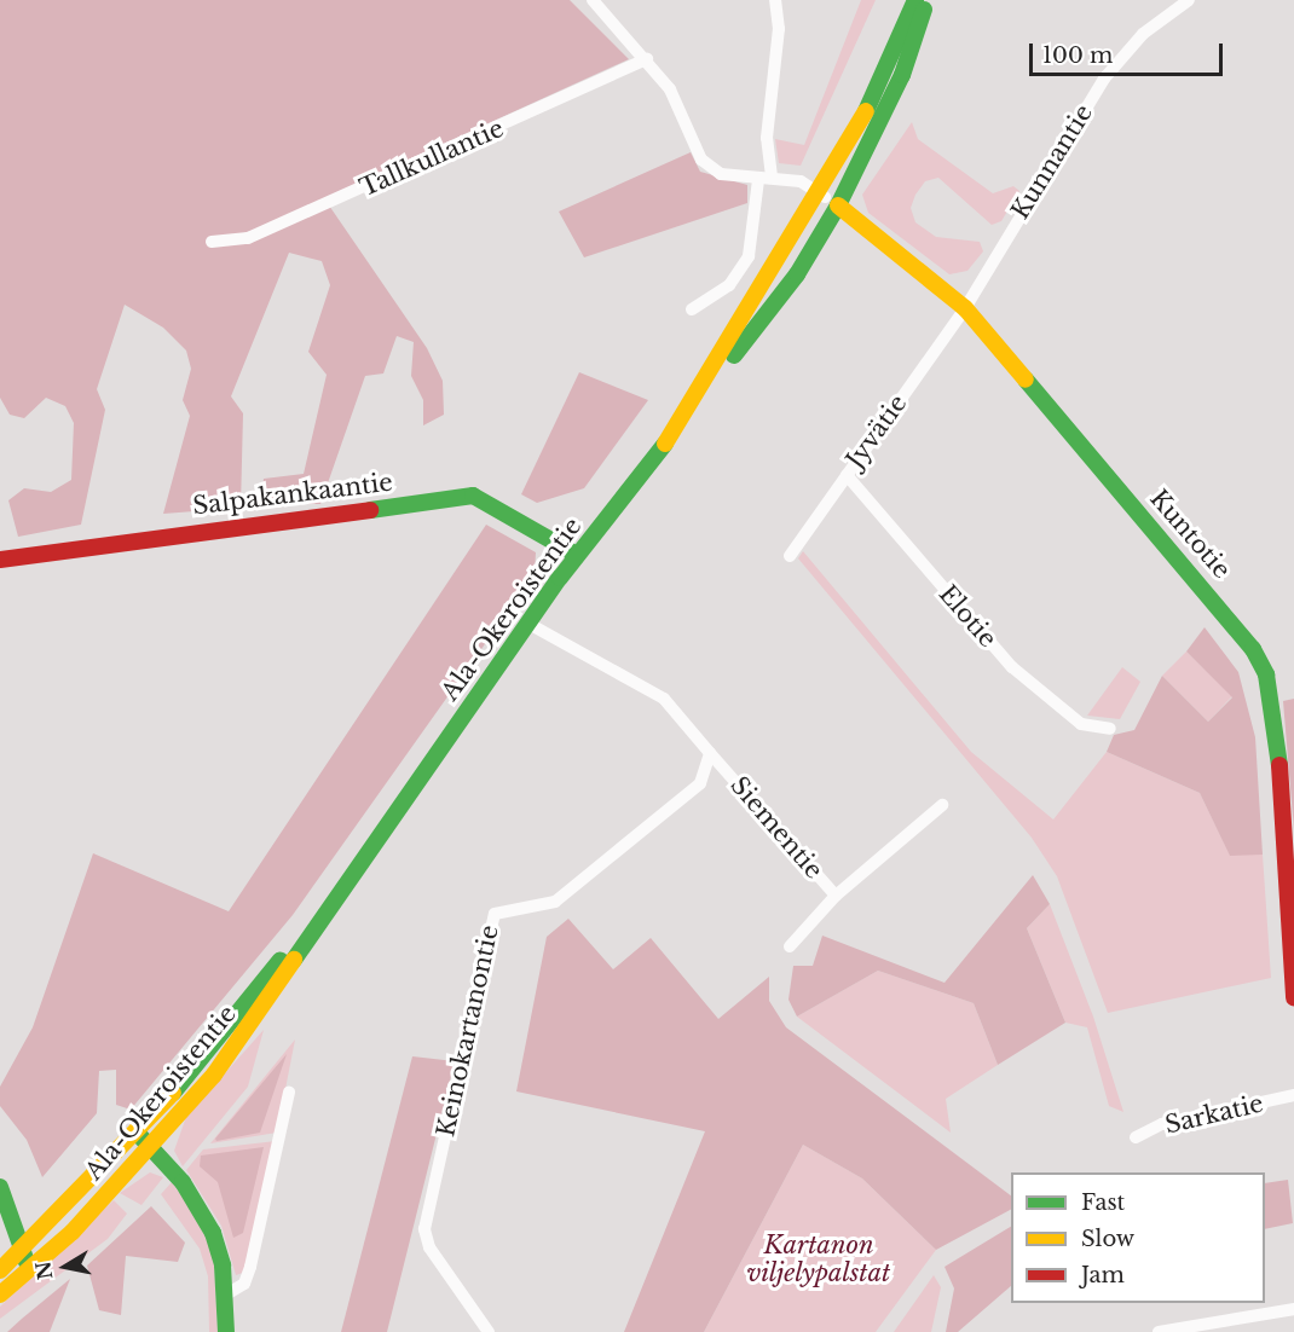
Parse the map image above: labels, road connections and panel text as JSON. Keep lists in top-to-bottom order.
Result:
{
  "streets": {
    "main road": ["Salpakankaantie", "Kuntotie", "Ala-Okeroistentie"],
    "street": [
      "Tallkullantie",
      "Kunnantie",
      "Jyvätie",
      "Elotie",
      "Siementie",
      "Keinokartanontie",
      "Sarkatie"
    ]
  },
  "crossings": [
    ["Kunnantie", "Jyvätie"],
    ["Kunnantie", "Kuntotie"],
    ["Jyvätie", "Kuntotie"],
    ["Jyvätie", "Elotie"],
    ["Salpakankaantie", "Ala-Okeroistentie"],
    ["Kuntotie", "Ala-Okeroistentie"],
    ["Siementie", "Keinokartanontie"]
  ],
  "parks": ["Kartanon viljelypalstat"],
  "legend": ["Fast", "Slow", "Jam"],
  "scale_bar": "100 m",
  "north": "left"
}
